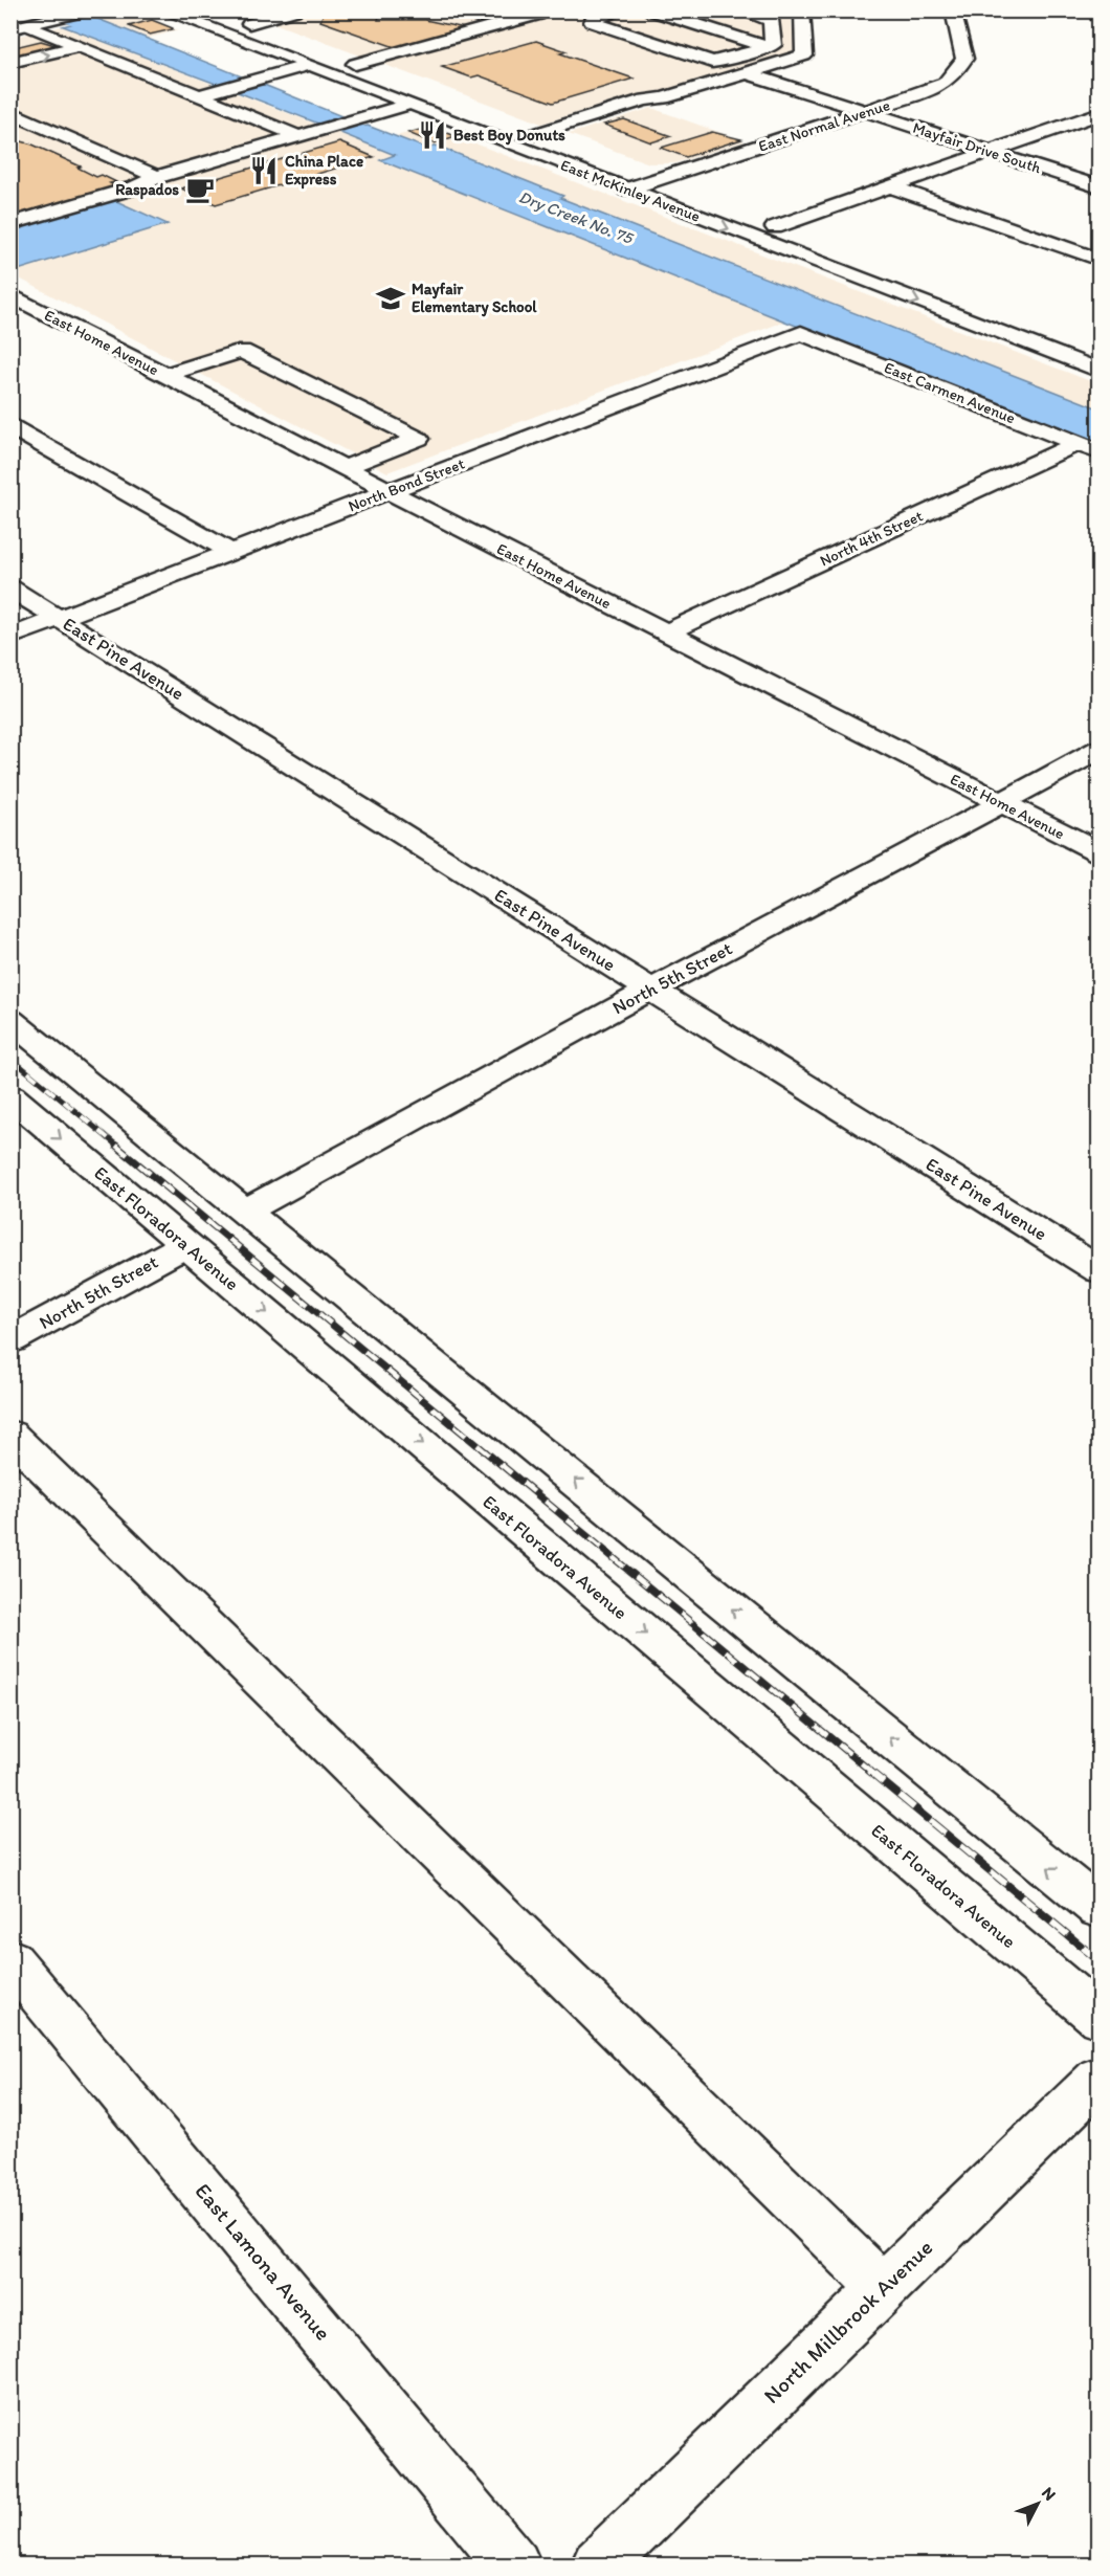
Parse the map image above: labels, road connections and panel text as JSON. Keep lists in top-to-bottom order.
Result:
{
  "streets": {
    "street": [
      "East Normal Avenue",
      "Mayfair Drive South",
      "East McKinley Avenue",
      "East Home Avenue",
      "East Carmen Avenue",
      "North Bond Street",
      "North 4th Street",
      "East Pine Avenue",
      "North 5th Street",
      "East Floradora Avenue",
      "East Lamona Avenue",
      "North Millbrook Avenue"
    ]
  },
  "crossings": [
    ["East Normal Avenue", "Mayfair Drive South"],
    ["East Normal Avenue", "East McKinley Avenue"],
    ["East Home Avenue", "North Bond Street"],
    ["East Home Avenue", "North 4th Street"],
    ["East Home Avenue", "North 5th Street"],
    ["East Carmen Avenue", "North Bond Street"],
    ["East Carmen Avenue", "North 4th Street"],
    ["North Bond Street", "East Pine Avenue"],
    ["East Pine Avenue", "North 5th Street"],
    ["North 5th Street", "East Floradora Avenue"]
  ],
  "water": ["Dry Creek No. 75"],
  "places": {
    "restaurant": ["Best Boy Donuts", "China Place Express"],
    "cafe": ["Raspados"],
    "school or university": ["Mayfair Elementary School"]
  },
  "north": "top right"
}
